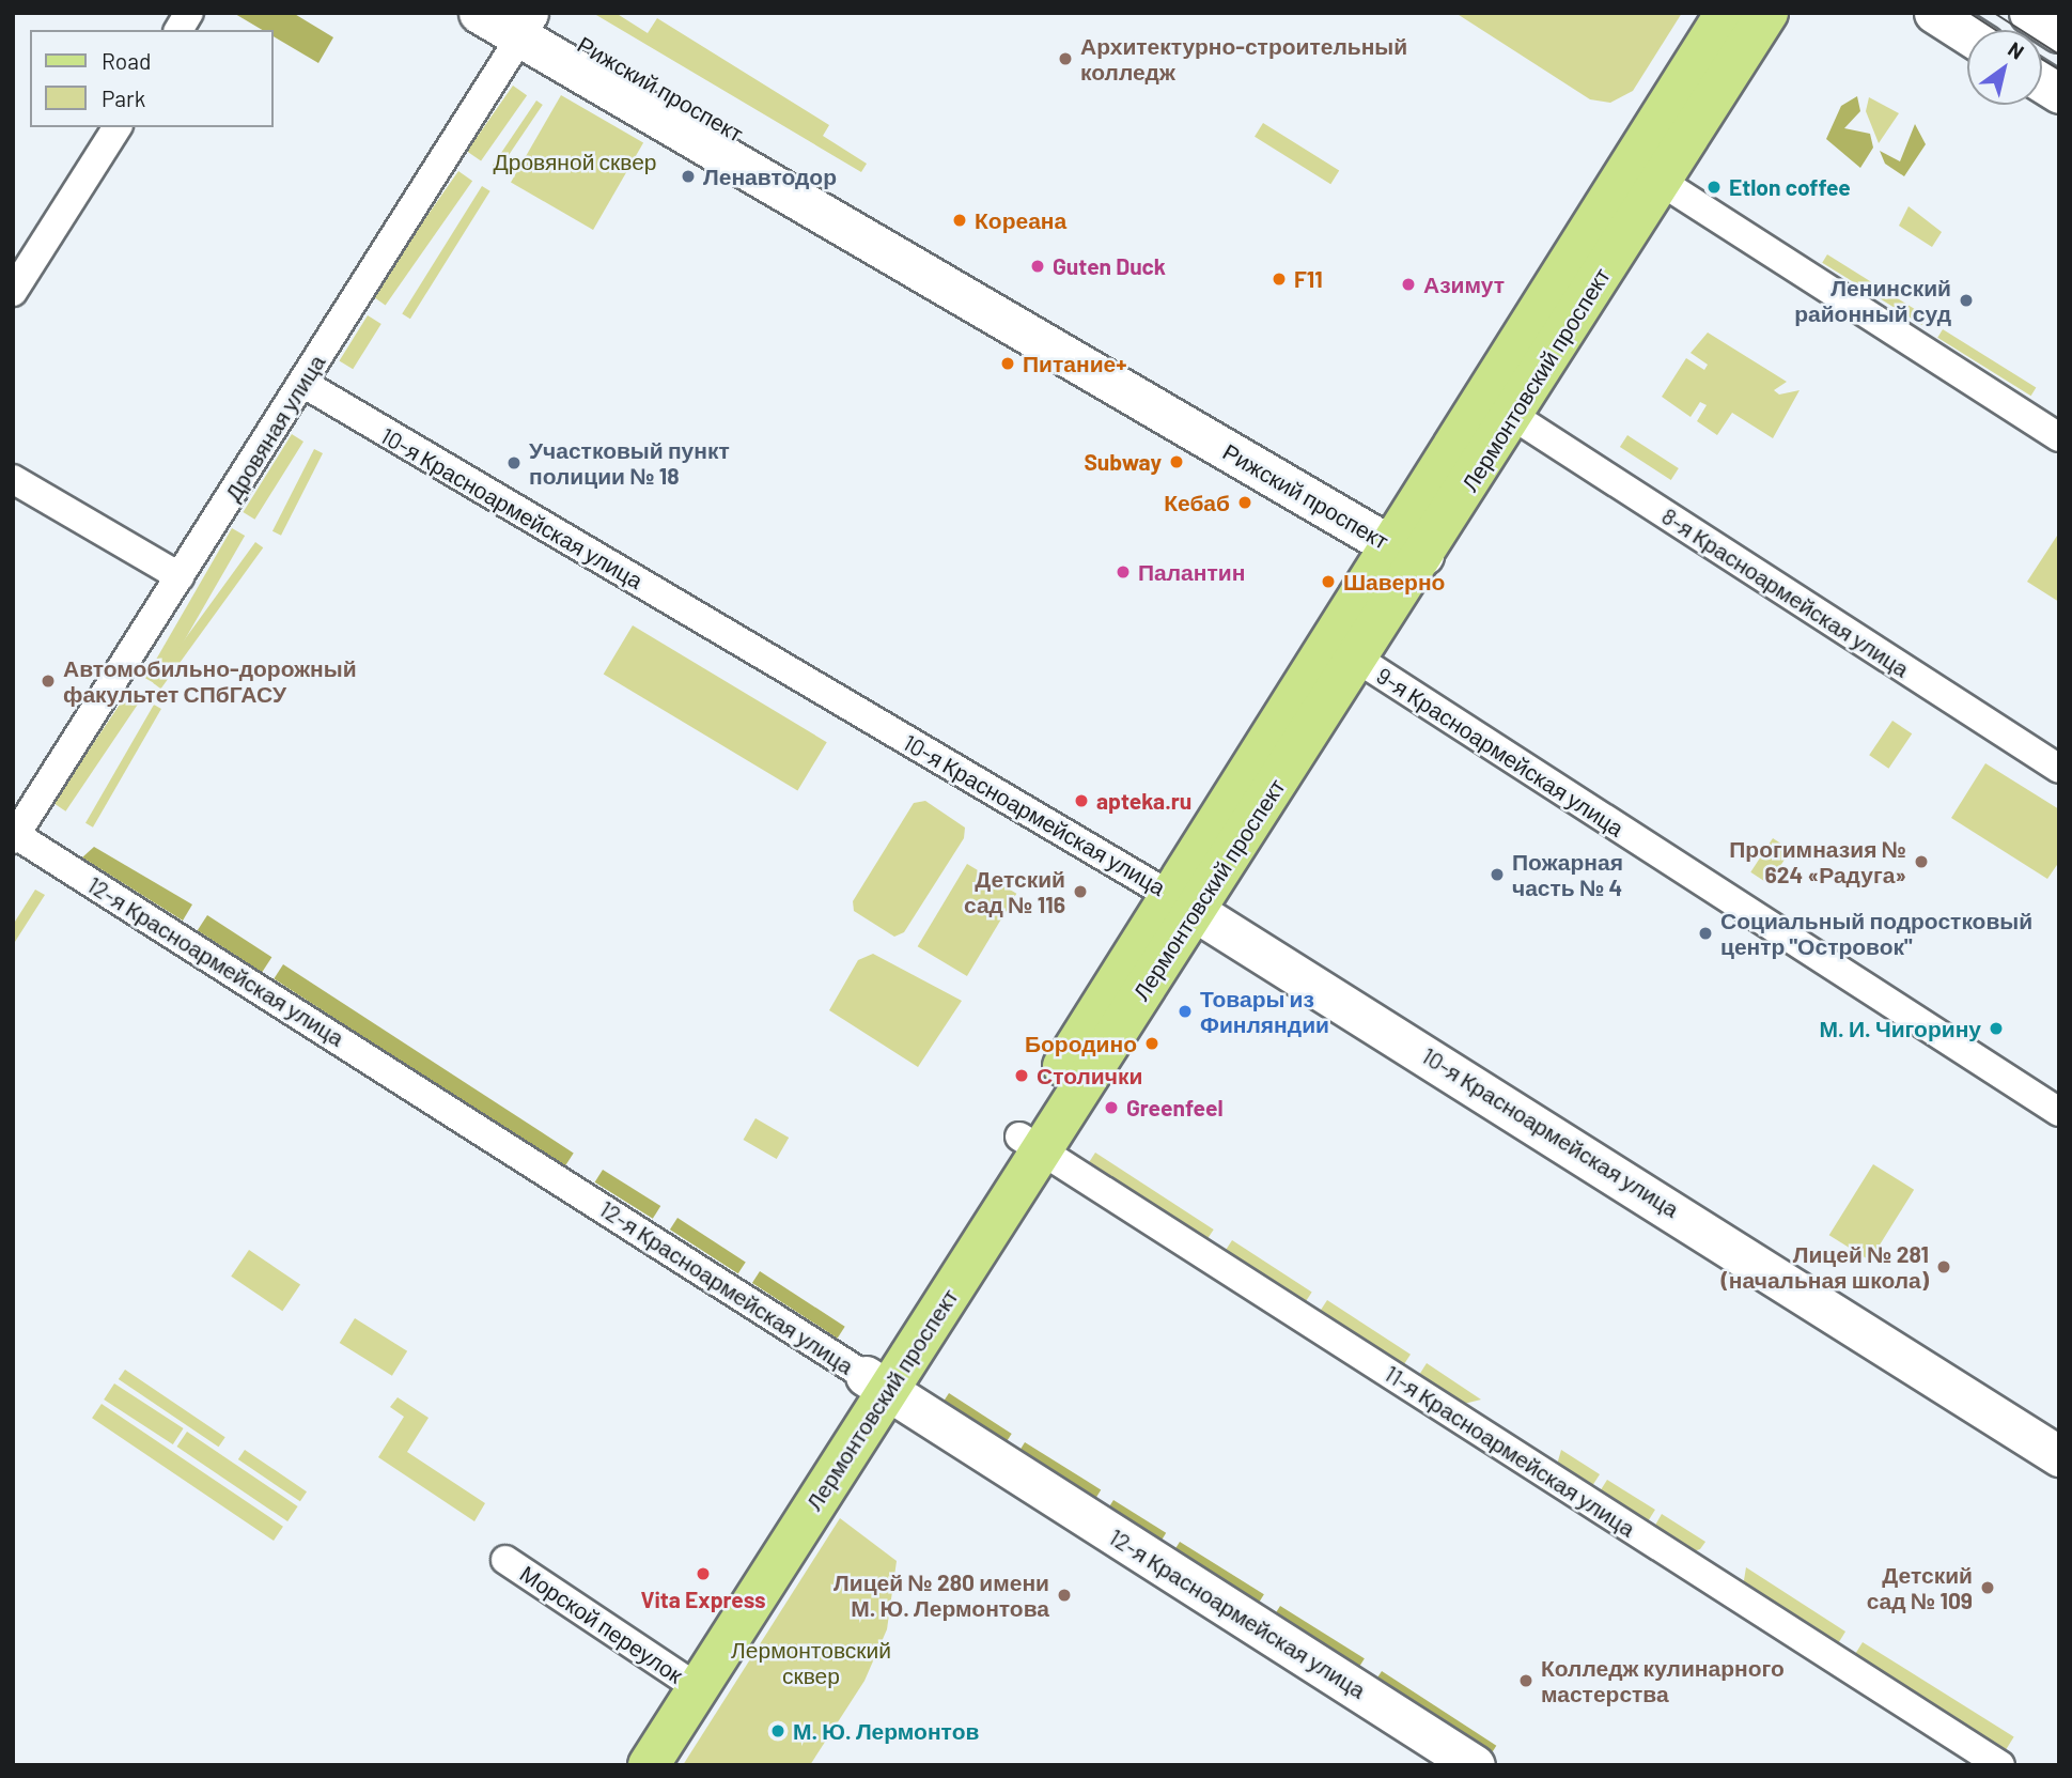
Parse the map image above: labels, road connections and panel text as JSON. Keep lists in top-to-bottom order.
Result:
{
  "streets": {
    "main road": ["Лермонтовский проспект"],
    "street": [
      "Рижский проспект",
      "Дровяная улица",
      "10-я Красноармейская улица",
      "8-я Красноармейская улица",
      "9-я Красноармейская улица",
      "12-я Красноармейская улица",
      "11-я Красноармейская улица",
      "Морской переулок"
    ]
  },
  "crossings": [
    ["Рижский проспект", "Лермонтовский проспект"],
    ["Рижский проспект", "Дровяная улица"],
    ["Лермонтовский проспект", "10-я Красноармейская улица"],
    ["Лермонтовский проспект", "8-я Красноармейская улица"],
    ["Лермонтовский проспект", "9-я Красноармейская улица"],
    ["Лермонтовский проспект", "12-я Красноармейская улица"],
    ["Лермонтовский проспект", "11-я Красноармейская улица"],
    ["Лермонтовский проспект", "Морской переулок"],
    ["Дровяная улица", "10-я Красноармейская улица"],
    ["Дровяная улица", "12-я Красноармейская улица"]
  ],
  "parks": ["Дровяной сквер", "Лермонтовский сквер"],
  "places": [
    "Архитектурно-строительный колледж",
    "Ленавтодор",
    "Etlon coffee",
    "Кореана",
    "Guten Duck",
    "F11",
    "Азимут",
    "Ленинский районный суд",
    "Питание+",
    "Subway",
    "Участковый пункт полиции № 18",
    "Кебаб",
    "Палантин",
    "Шаверно",
    "Автомобильно-дорожный факультет СПбГАСУ",
    "apteka.ru",
    "Прогимназия № 624 «Радуга»",
    "Пожарная часть № 4",
    "Детский сад № 116",
    "Социальный подростковый центр \"Островок\"",
    "Товары из Финляндии",
    "М. И. Чигорину",
    "Бородино",
    "Столички",
    "Greenfeel",
    "Лицей № 281 (начальная школа)",
    "Vita Express",
    "Детский сад № 109",
    "Лицей № 280 имени М. Ю. Лермонтова",
    "Колледж кулинарного мастерства",
    "М. Ю. Лермонтов"
  ],
  "legend": ["Road", "Park"],
  "north": "top right"
}
